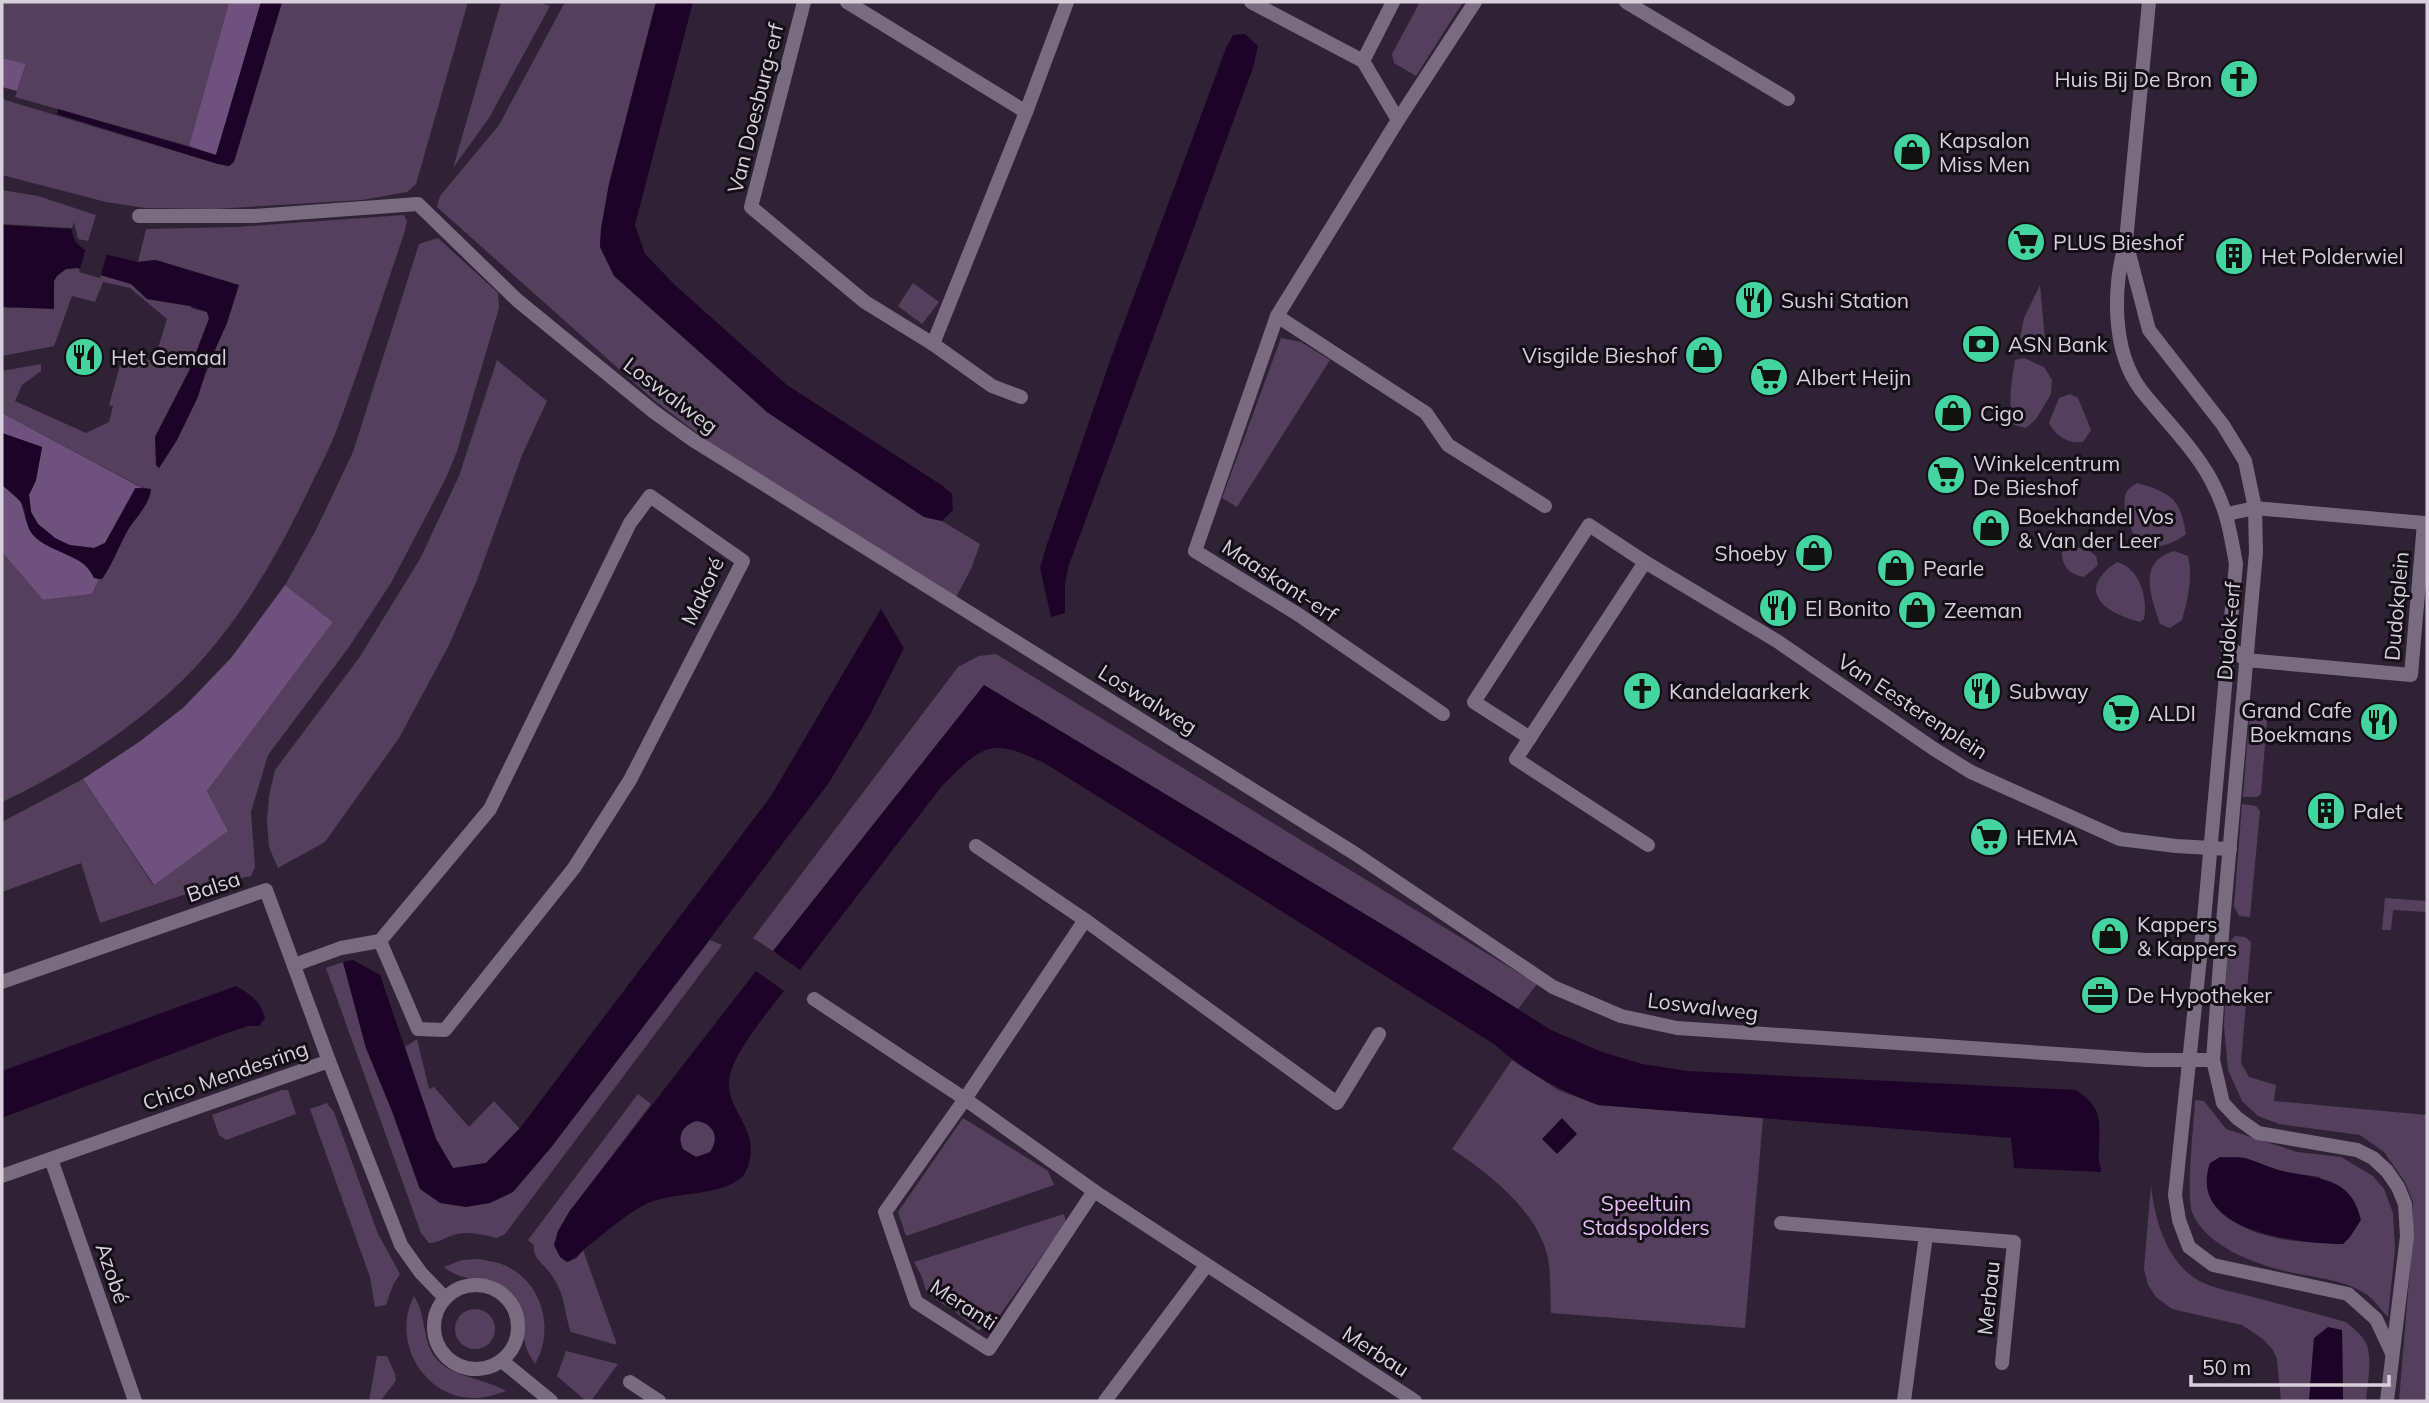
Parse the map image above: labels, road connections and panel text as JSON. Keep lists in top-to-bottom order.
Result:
{
  "streets": {
    "street": [
      "Van Doesburg-erf",
      "Loswalweg",
      "Maaskant-erf",
      "Makoré",
      "Dudokplein",
      "Dudok-erf",
      "Van Eesterenplein",
      "Balsa",
      "Chico Mendesring",
      "Azobé",
      "Merbau",
      "Meranti"
    ]
  },
  "crossings": [
    ["Loswalweg", "Dudok-erf"],
    ["Dudokplein", "Dudok-erf"],
    ["Dudok-erf", "Van Eesterenplein"],
    ["Balsa", "Chico Mendesring"],
    ["Chico Mendesring", "Azobé"]
  ],
  "parks": ["Speeltuin Stadspolders"],
  "places": {
    "church": ["Huis Bij De Bron", "Kandelaarkerk"],
    "shop": [
      "Kapsalon Miss Men",
      "Visgilde Bieshof",
      "Cigo",
      "Boekhandel Vos & Van der Leer",
      "Shoeby",
      "Pearle",
      "Zeeman",
      "Kappers & Kappers"
    ],
    "supermarket": [
      "PLUS Bieshof",
      "Albert Heijn",
      "Winkelcentrum De Bieshof",
      "ALDI",
      "HEMA"
    ],
    "building": ["Het Polderwiel", "Palet"],
    "restaurant": [
      "Sushi Station",
      "Het Gemaal",
      "El Bonito",
      "Subway",
      "Grand Cafe Boekmans"
    ],
    "bank": ["ASN Bank"],
    "office": ["De Hypotheker"]
  },
  "scale_bar": "50 m"
}
